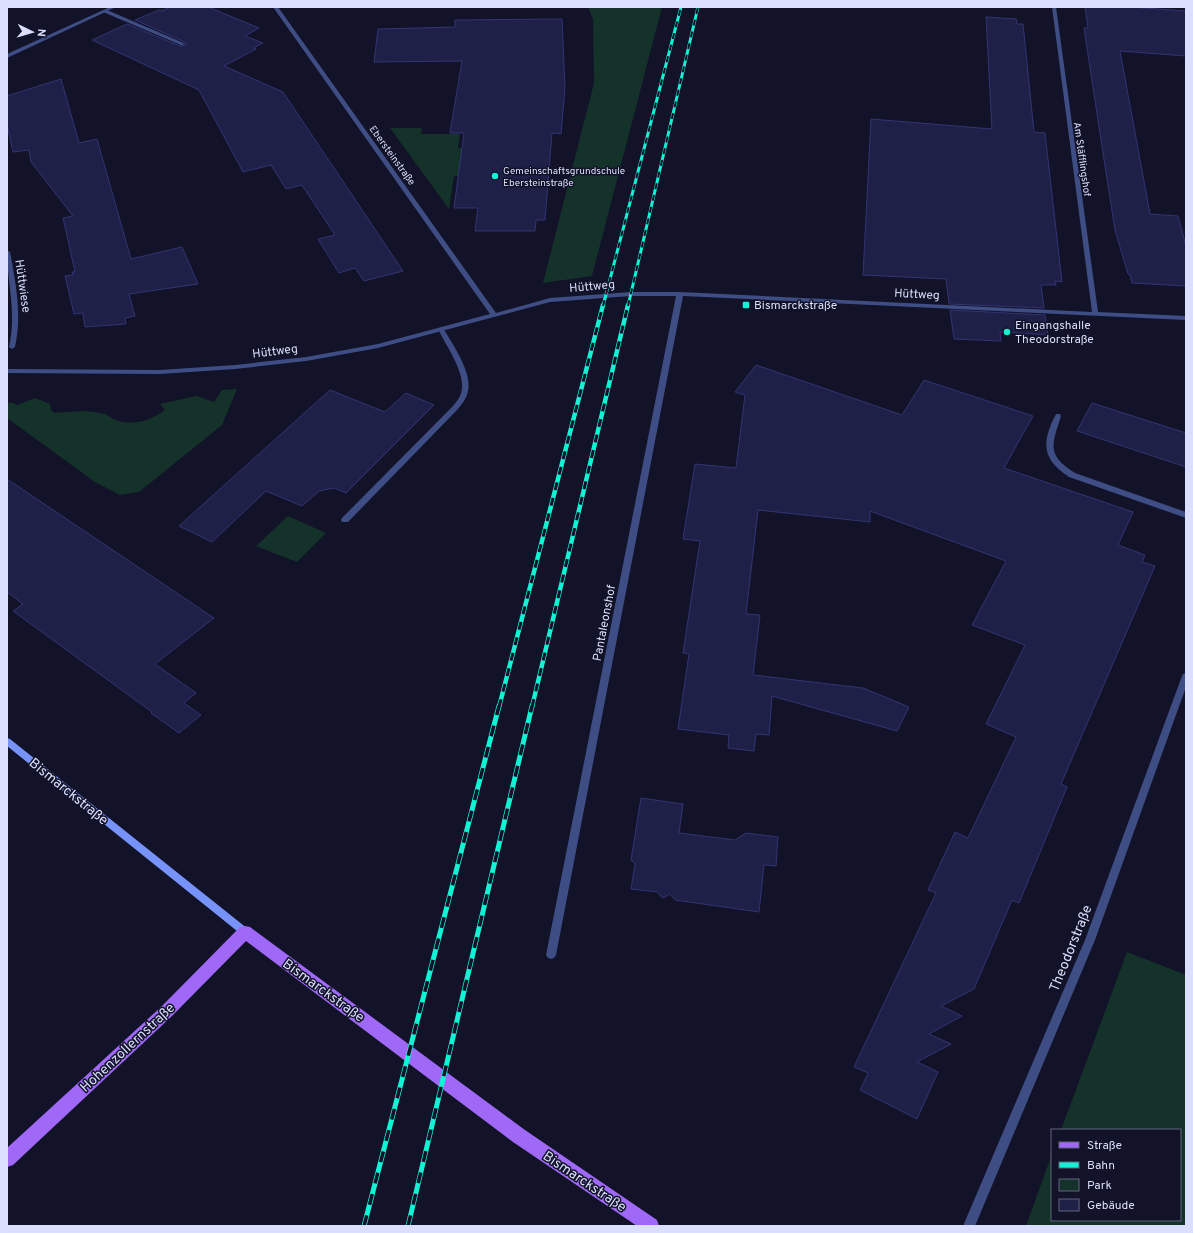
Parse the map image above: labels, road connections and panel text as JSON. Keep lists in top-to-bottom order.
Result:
{
  "streets": {
    "main road": ["Bismarckstraße", "Hohenzollernstraße"],
    "street": [
      "Ebersteinstraße",
      "Am Stäfflingshof",
      "Hüttwiese",
      "Hüttweg",
      "Pantaleonshof",
      "Theodorstraße"
    ]
  },
  "crossings": [
    ["Ebersteinstraße", "Hüttweg"],
    ["Am Stäfflingshof", "Hüttweg"],
    ["Hüttweg", "Pantaleonshof"],
    ["Bismarckstraße", "Hohenzollernstraße"]
  ],
  "places": {
    "other": ["Gemeinschaftsgrundschule Ebersteinstraße", "Eingangshalle Theodorstraße"],
    "transit": ["Bismarckstraße"]
  },
  "legend": [
    "Straße",
    "Bahn",
    "Park",
    "Gebäude"
  ],
  "north": "right"
}
